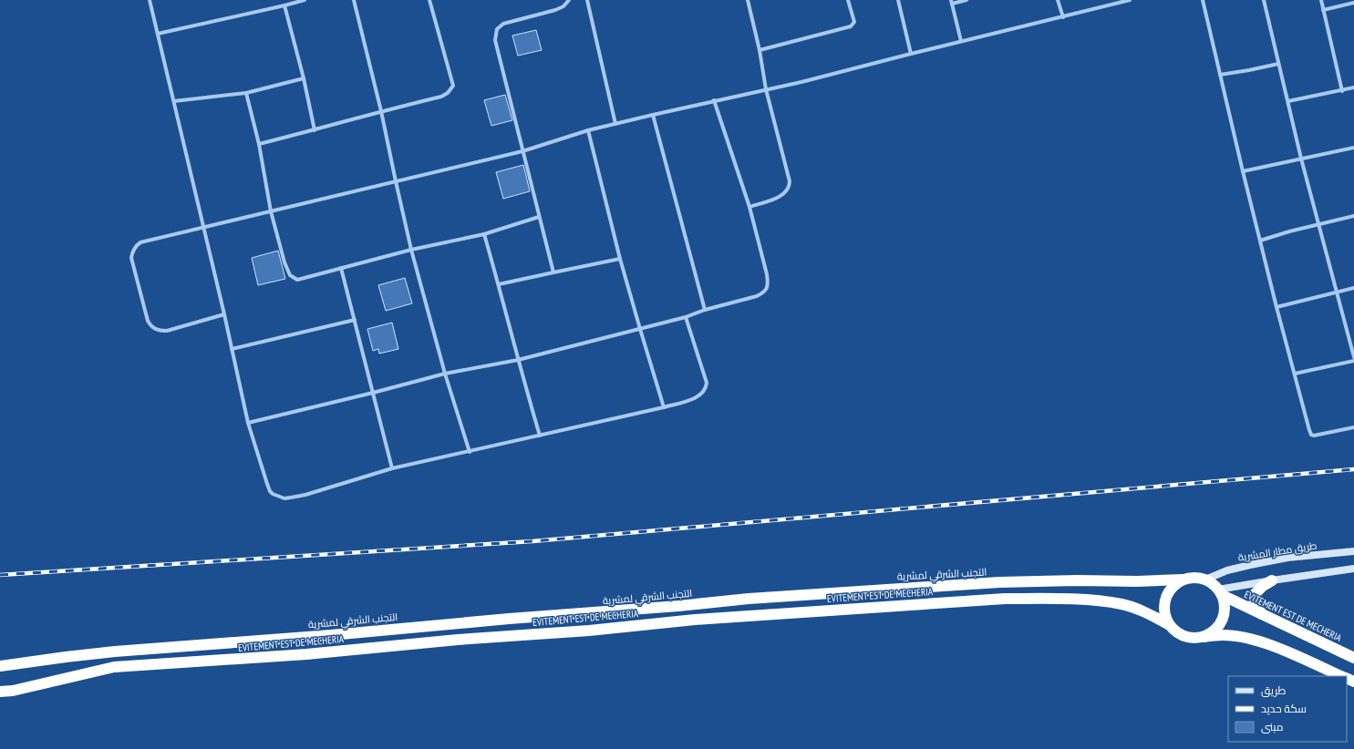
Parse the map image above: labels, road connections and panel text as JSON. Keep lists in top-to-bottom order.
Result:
{
  "streets": {
    "highway": ["التجنب الشرقي لمشرية", "EVITEMENT EST DE MECHERIA"],
    "street": ["طريق مطار المشرية"]
  },
  "crossings": [
    ["طريق مطار المشرية", "التجنب الشرقي لمشرية"],
    ["طريق مطار المشرية", "EVITEMENT EST DE MECHERIA"],
    ["التجنب الشرقي لمشرية", "EVITEMENT EST DE MECHERIA"]
  ],
  "legend": ["طريق", "سكة حديد", "مبنى"]
}
